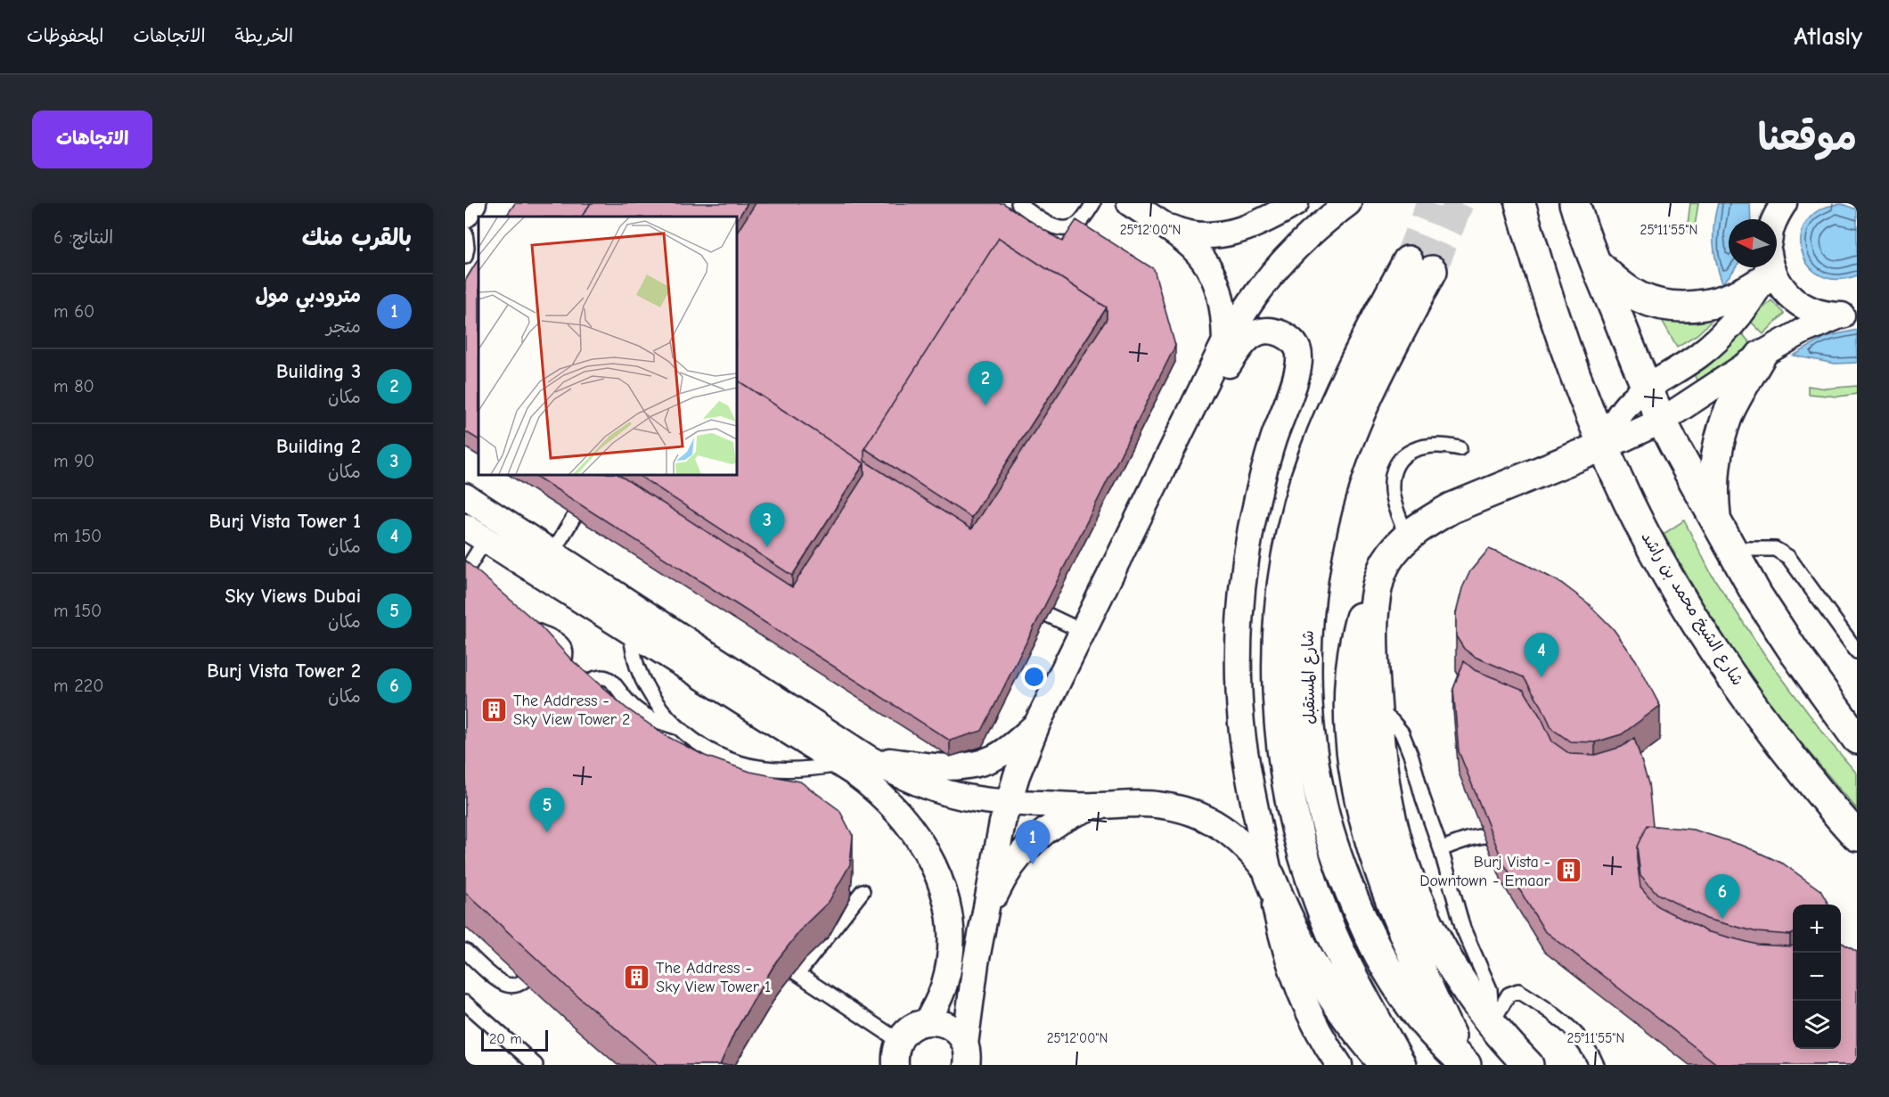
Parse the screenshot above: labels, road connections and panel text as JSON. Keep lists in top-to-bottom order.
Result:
{
  "streets": {
    "main road": ["شارع الشيخ محمد بن راشد", "شارع المستقبل"]
  },
  "places": {
    "building": ["The Address - Sky View Tower 2", "Burj Vista - Downtown - Emaar", "The Address - Sky View Tower 1"]
  },
  "scale_bar": "20 m",
  "north": "left",
  "page": {
    "header": "Atlasly",
    "nav": ["الخريطة", "الاتجاهات", "المحفوظات"],
    "title": "موقعنا",
    "buttons": "الاتجاهات",
    "heading": ["بالقرب منك", "النتائج: 6"],
    "list": [
      {
        "mark": "1",
        "name": "مترودبي مول",
        "note": "متجر",
        "value": "60 m"
      },
      {
        "mark": "2",
        "name": "Building 3",
        "note": "مكان",
        "value": "80 m"
      },
      {
        "mark": "3",
        "name": "Building 2",
        "note": "مكان",
        "value": "90 m"
      },
      {
        "mark": "4",
        "name": "Burj Vista Tower 1",
        "note": "مكان",
        "value": "150 m"
      },
      {
        "mark": "5",
        "name": "Sky Views Dubai",
        "note": "مكان",
        "value": "150 m"
      },
      {
        "mark": "6",
        "name": "Burj Vista Tower 2",
        "note": "مكان",
        "value": "220 m"
      }
    ],
    "pins": [
      "2",
      "3",
      "4",
      "5",
      "1",
      "6"
    ],
    "map_buttons": ["+", "−"],
    "scale": "20 m"
  },
  "coordinates": ["25°12'00\"N", "25°11'55\"N"]
}
